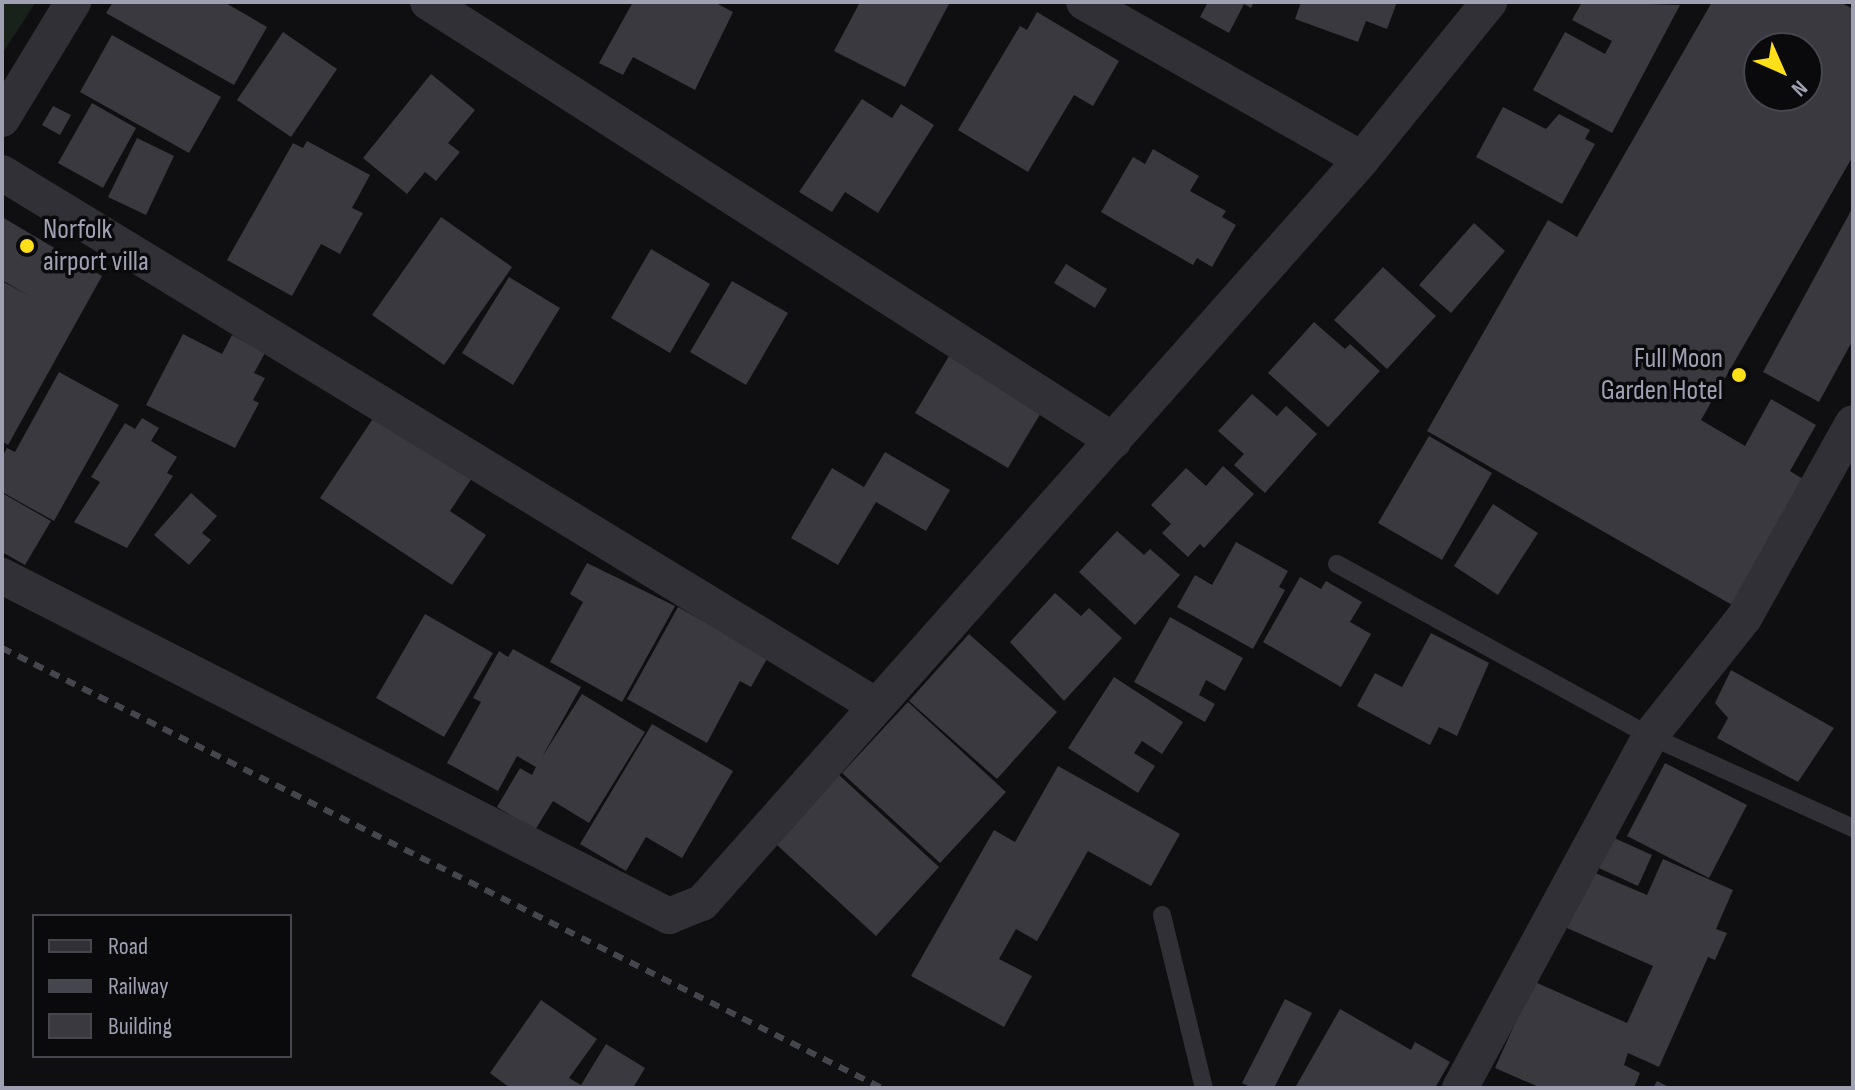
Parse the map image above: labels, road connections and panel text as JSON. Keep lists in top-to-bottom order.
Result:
{
  "places": ["Norfolk airport villa", "Full Moon Garden Hotel"],
  "legend": ["Road", "Railway", "Building"],
  "north": "bottom right"
}
